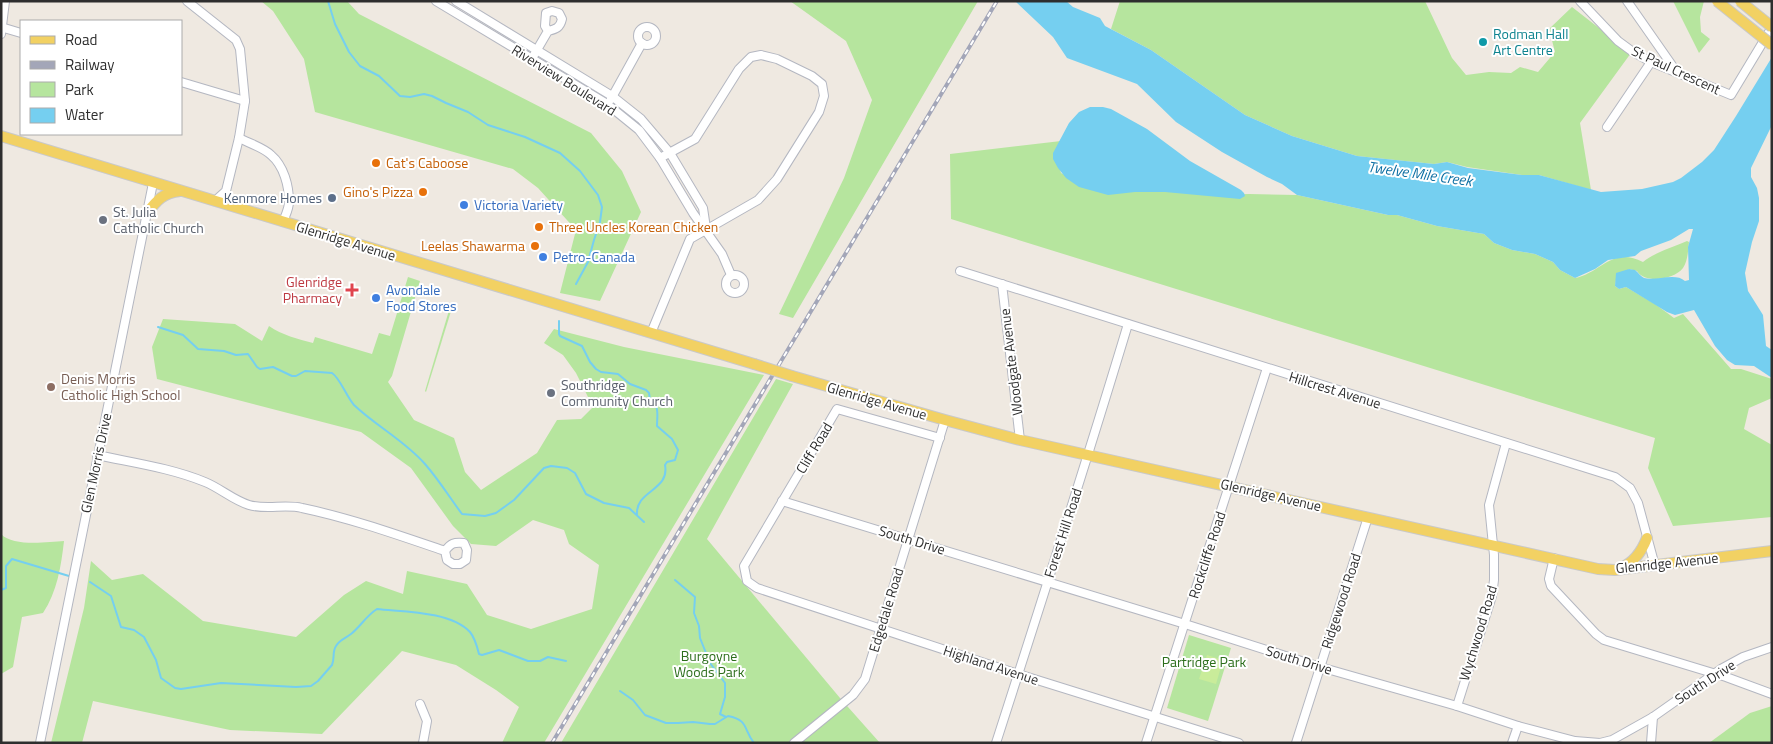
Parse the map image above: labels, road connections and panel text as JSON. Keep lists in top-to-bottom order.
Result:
{
  "streets": {
    "main road": ["Glenridge Avenue"],
    "street": [
      "St Paul Crescent",
      "Riverview Boulevard",
      "Woodgate Avenue",
      "Hillcrest Avenue",
      "Cliff Road",
      "Glen Morris Drive",
      "Forest Hill Road",
      "South Drive",
      "Rockcliffe Road",
      "Ridgewood Road",
      "Edgedale Road",
      "Wychwood Road",
      "Highland Avenue"
    ]
  },
  "crossings": [
    ["Glenridge Avenue", "Woodgate Avenue"],
    ["Glenridge Avenue", "Hillcrest Avenue"],
    ["Glenridge Avenue", "Glen Morris Drive"],
    ["Glenridge Avenue", "Forest Hill Road"],
    ["Glenridge Avenue", "Rockcliffe Road"],
    ["Glenridge Avenue", "Ridgewood Road"],
    ["Glenridge Avenue", "Edgedale Road"],
    ["Glenridge Avenue", "Wychwood Road"],
    ["Woodgate Avenue", "Hillcrest Avenue"],
    ["Hillcrest Avenue", "Forest Hill Road"],
    ["Hillcrest Avenue", "Rockcliffe Road"],
    ["Hillcrest Avenue", "Wychwood Road"],
    ["Cliff Road", "South Drive"],
    ["Cliff Road", "Edgedale Road"],
    ["Cliff Road", "Highland Avenue"],
    ["Forest Hill Road", "South Drive"],
    ["Forest Hill Road", "Highland Avenue"],
    ["South Drive", "Rockcliffe Road"],
    ["South Drive", "Ridgewood Road"],
    ["South Drive", "Edgedale Road"],
    ["South Drive", "Wychwood Road"],
    ["Rockcliffe Road", "Highland Avenue"],
    ["Edgedale Road", "Highland Avenue"]
  ],
  "water": ["Twelve Mile Creek"],
  "parks": ["Burgoyne Woods Park", "Partridge Park"],
  "places": {
    "other": [
      "Rodman Hall Art Centre",
      "Cat's Caboose",
      "Gino's Pizza",
      "Kenmore Homes",
      "Victoria Variety",
      "St. Julia Catholic Church",
      "Three Uncles Korean Chicken",
      "Leelas Shawarma",
      "Petro-Canada",
      "Avondale Food Stores",
      "Denis Morris Catholic High School",
      "Southridge Community Church"
    ],
    "health": ["Glenridge Pharmacy"]
  },
  "legend": [
    "Road",
    "Railway",
    "Park",
    "Water"
  ]
}
